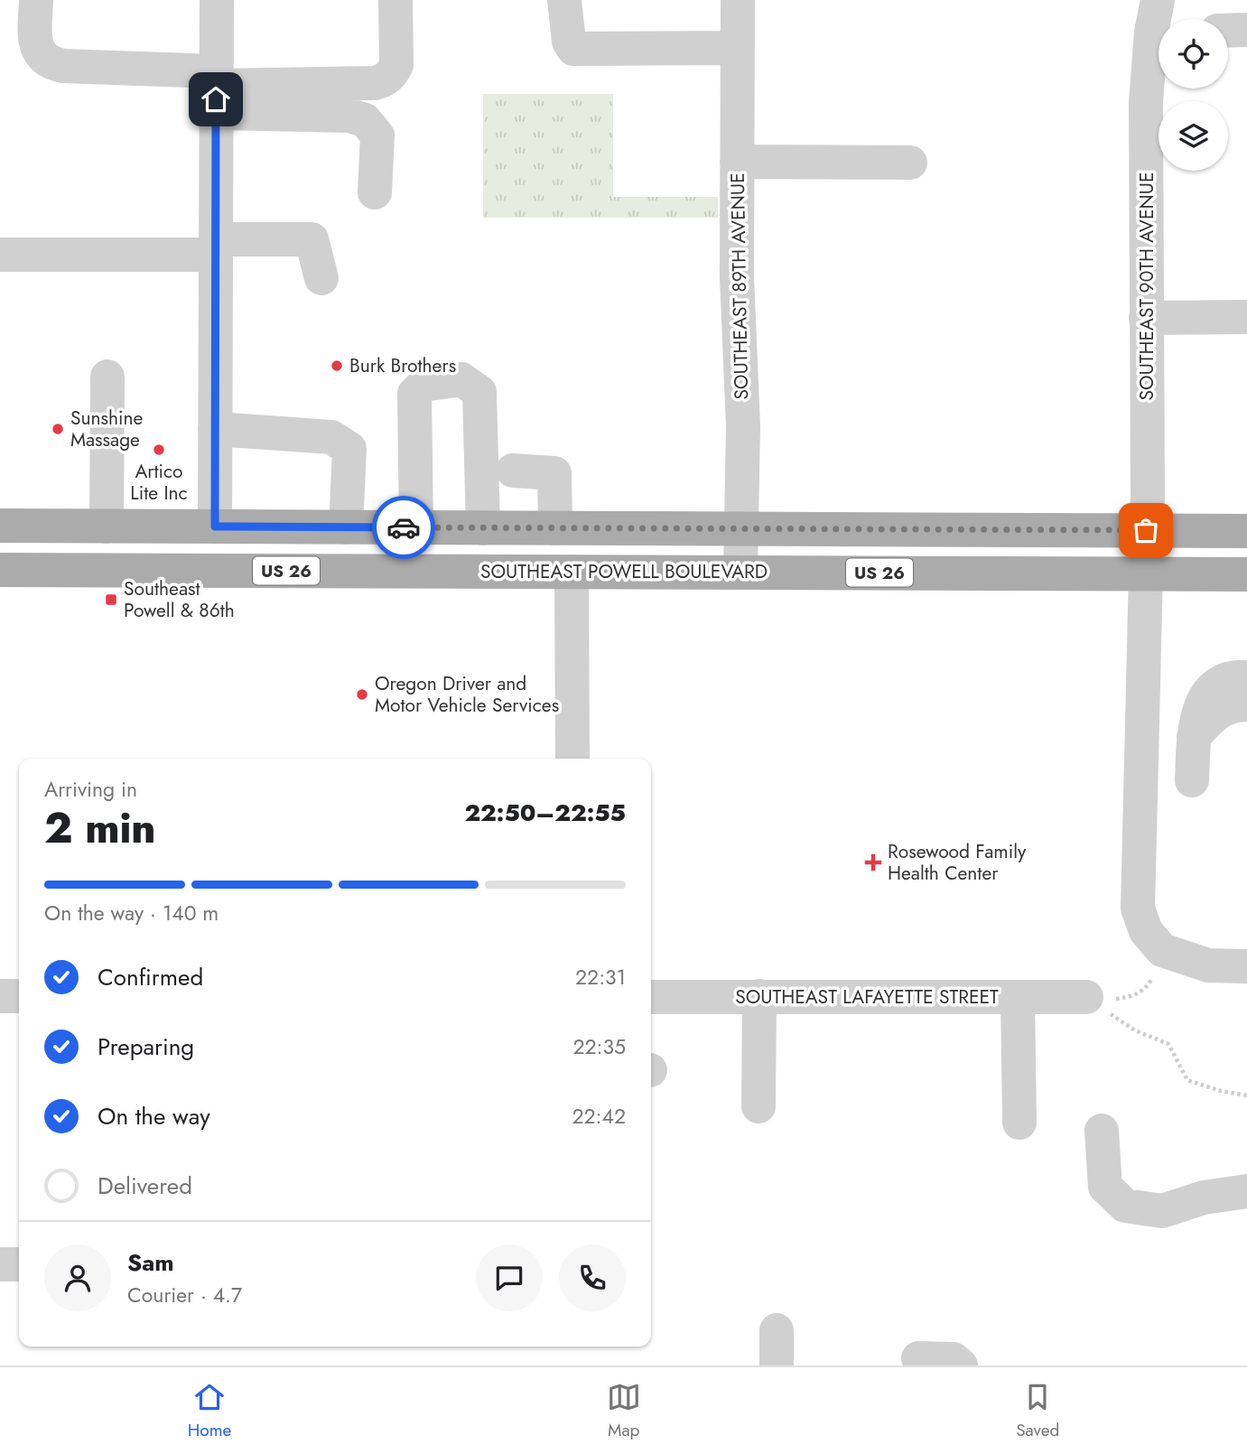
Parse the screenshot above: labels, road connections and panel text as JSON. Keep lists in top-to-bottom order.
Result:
{
  "streets": {
    "main road": ["US 26", "SOUTHEAST POWELL BOULEVARD"],
    "street": ["SOUTHEAST 89TH AVENUE", "SOUTHEAST 90TH AVENUE", "SOUTHEAST LAFAYETTE STREET"]
  },
  "crossings": [
    ["SOUTHEAST 89TH AVENUE", "SOUTHEAST POWELL BOULEVARD"],
    ["SOUTHEAST 90TH AVENUE", "SOUTHEAST POWELL BOULEVARD"]
  ],
  "places": {
    "other": [
      "Burk Brothers",
      "Sunshine Massage",
      "Artico Lite Inc",
      "Oregon Driver and Motor Vehicle Services"
    ],
    "transit": ["Southeast Powell & 86th"],
    "health": ["Rosewood Family Health Center"]
  },
  "page": {
    "heading": ["2 min", "Arriving in", "22:50–22:55"],
    "panel": ["Sam", "Courier · 4.7"],
    "bar": "On the way · 140 m",
    "list": [
      ["Confirmed", "22:31"],
      ["Preparing", "22:35"],
      ["On the way", "22:42"],
      "Delivered"
    ],
    "tabs": ["Home", "Map", "Saved"]
  }
}
